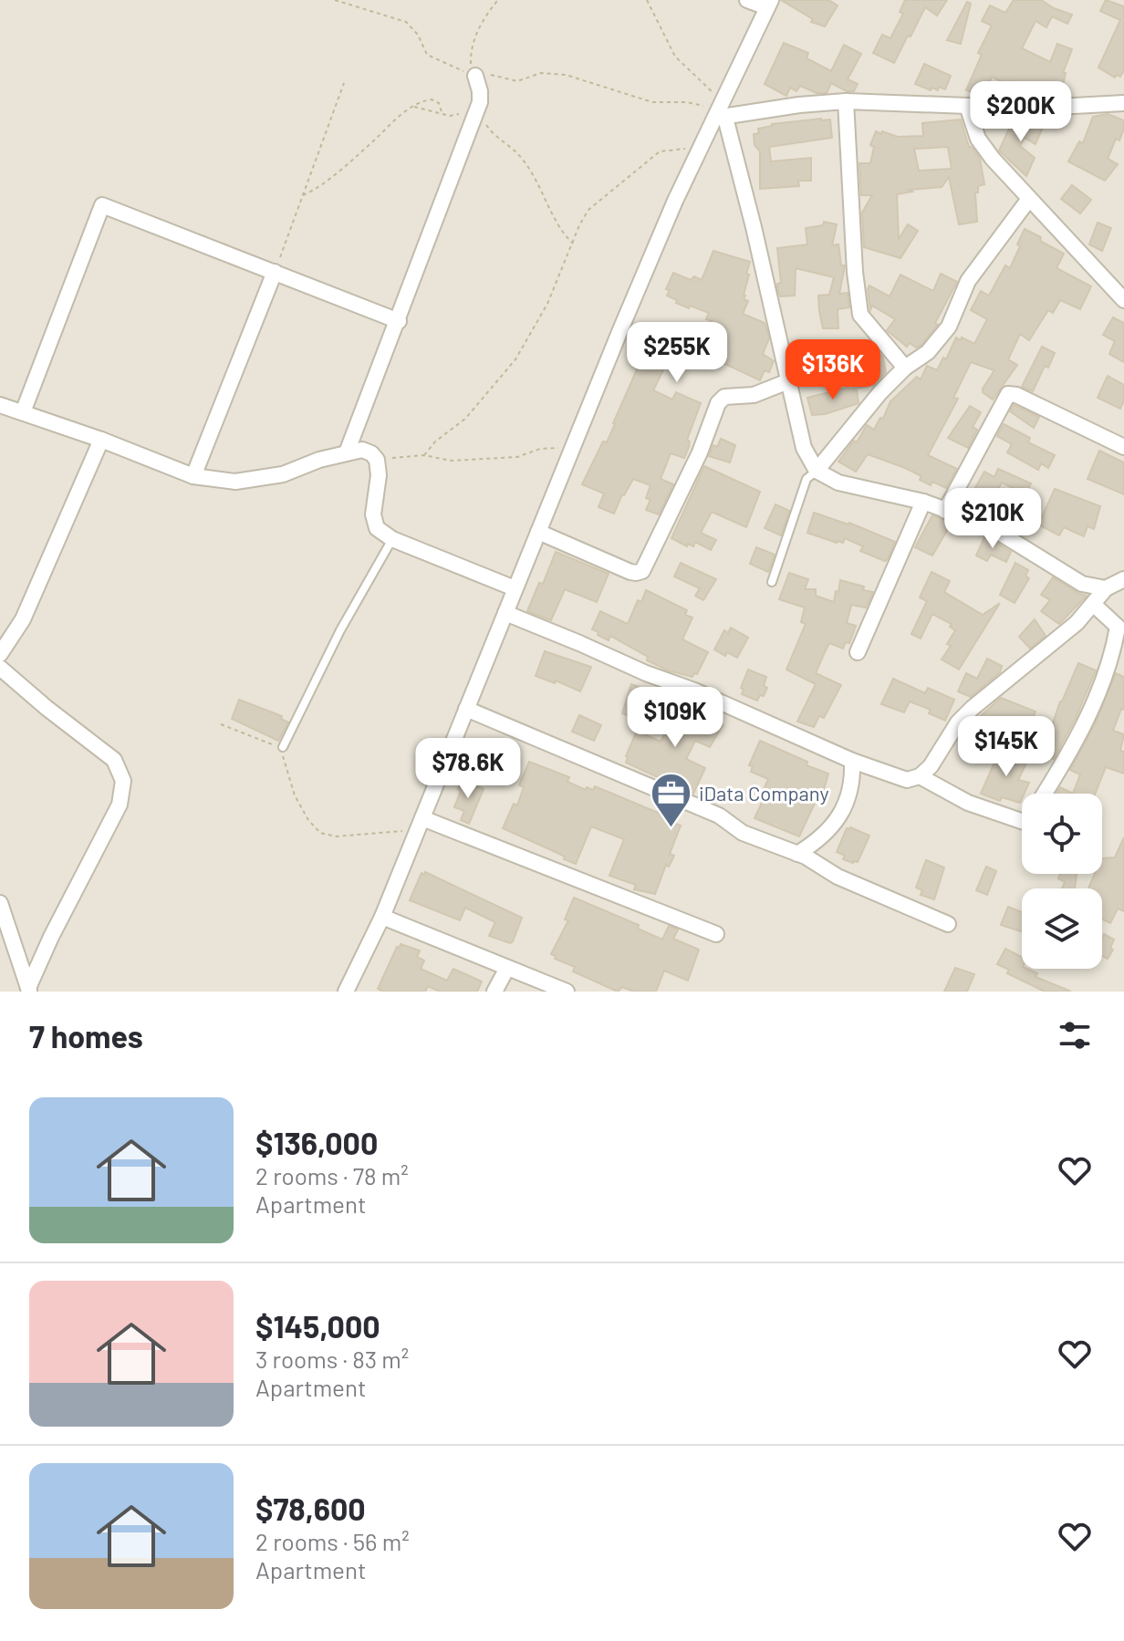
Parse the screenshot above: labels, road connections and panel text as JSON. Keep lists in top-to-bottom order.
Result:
{
  "places": {
    "office": ["iData Company"]
  },
  "page": {
    "price": [
      "$200K",
      "$255K",
      "$136K",
      "$210K",
      "$109K",
      "$145K",
      "$78.6K"
    ],
    "heading": "7 homes",
    "list": [
      {
        "name": "$136,000",
        "note": "2 rooms · 78 m² · Apartment"
      },
      {
        "name": "$145,000",
        "note": "3 rooms · 83 m² · Apartment"
      },
      {
        "name": "$78,600",
        "note": "2 rooms · 56 m² · Apartment"
      }
    ]
  }
}
